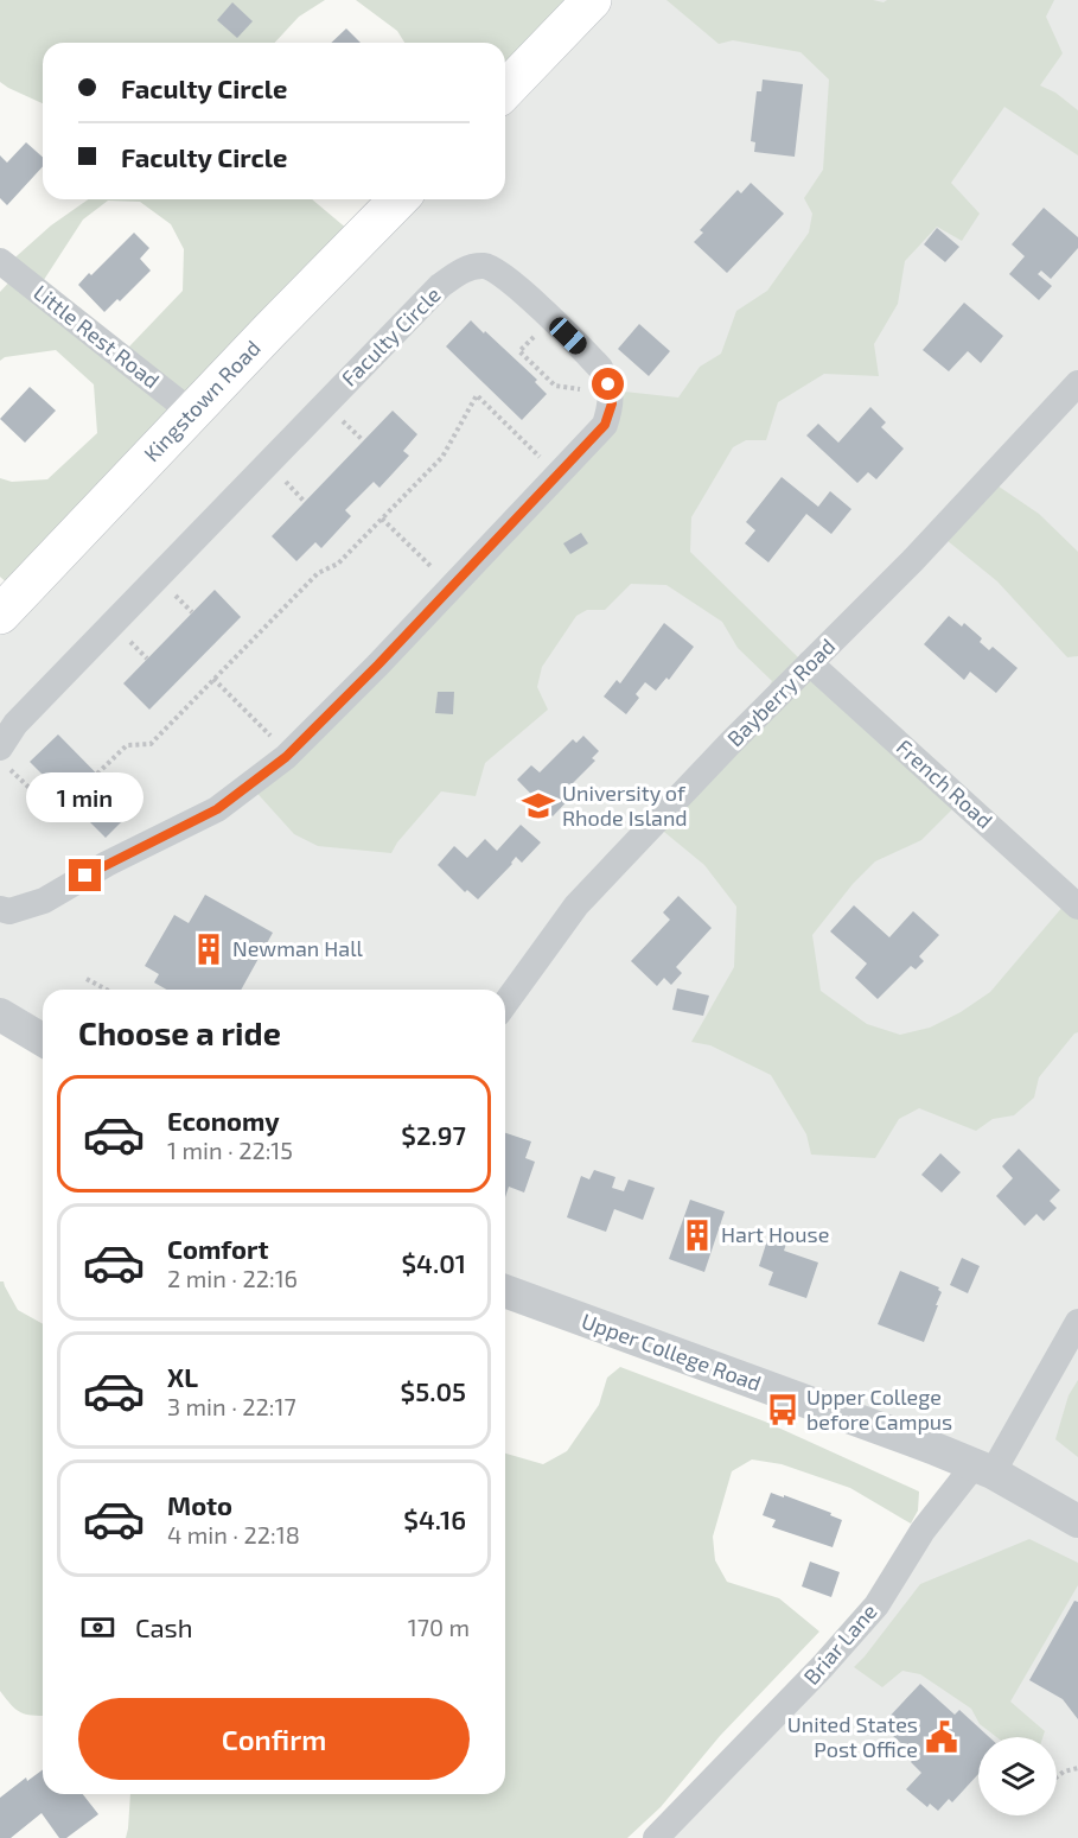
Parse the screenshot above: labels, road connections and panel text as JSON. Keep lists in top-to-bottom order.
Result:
{
  "streets": {
    "main road": ["Kingstown Road"],
    "street": [
      "Little Rest Road",
      "Faculty Circle",
      "Bayberry Road",
      "French Road",
      "Upper College Road",
      "Briar Lane"
    ]
  },
  "crossings": [
    ["Little Rest Road", "Kingstown Road"],
    ["Bayberry Road", "French Road"],
    ["Upper College Road", "Briar Lane"]
  ],
  "places": {
    "school or university": ["University of Rhode Island"],
    "building": ["Newman Hall", "Hart House"],
    "bus stop": ["Upper College before Campus"],
    "public building": ["United States Post Office"]
  },
  "page": {
    "banner": ["Faculty Circle", "Faculty Circle"],
    "bubble": "1 min",
    "heading": "Choose a ride",
    "list": [
      {
        "name": "Economy",
        "note": "1 min · 22:15",
        "value": "$2.97"
      },
      {
        "name": "Comfort",
        "note": "2 min · 22:16",
        "value": "$4.01"
      },
      {
        "name": "XL",
        "note": "3 min · 22:17",
        "value": "$5.05"
      },
      {
        "name": "Moto",
        "note": "4 min · 22:18",
        "value": "$4.16"
      }
    ],
    "pay": ["Cash", "170 m"],
    "buttons": "Confirm"
  }
}
